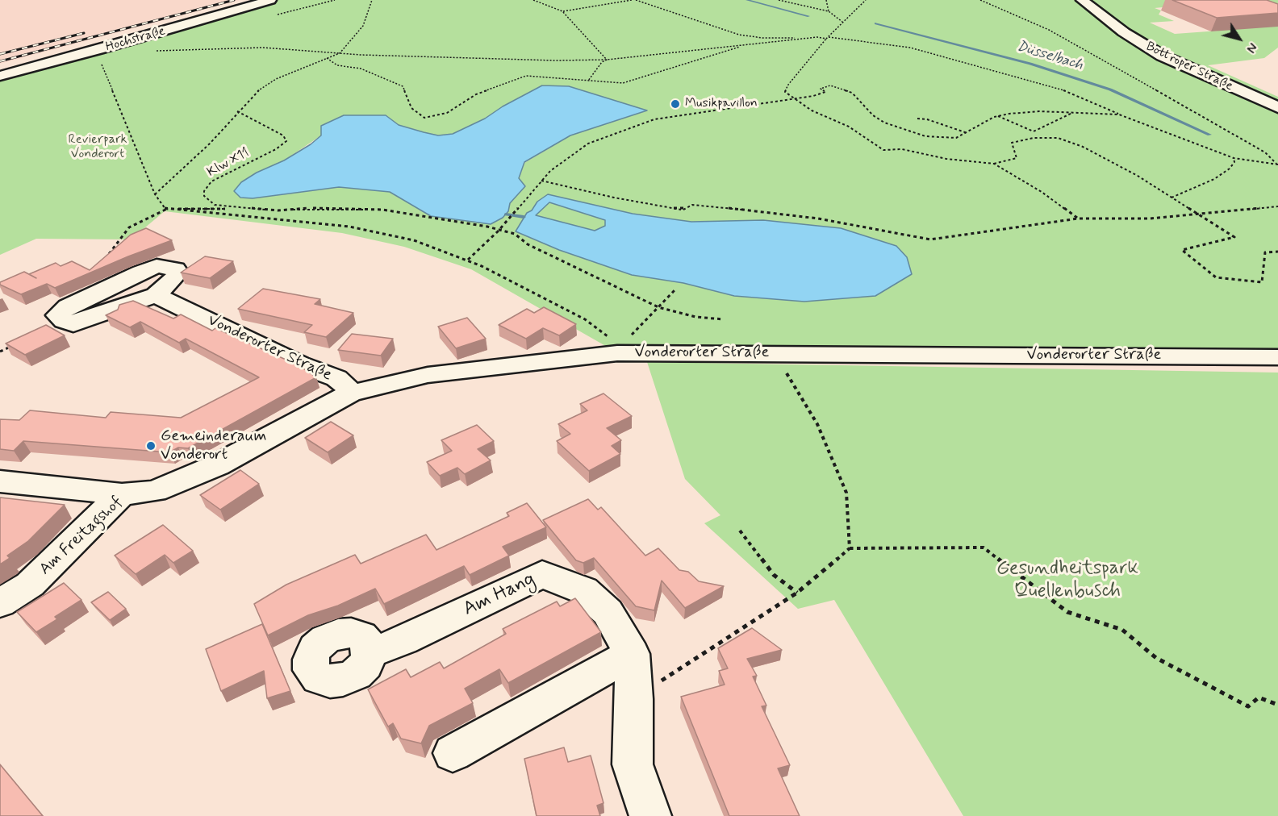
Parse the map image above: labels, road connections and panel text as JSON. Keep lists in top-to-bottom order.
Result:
{
  "streets": {
    "street": [
      "Hochstraße",
      "Bottroper Straße",
      "Vonderorter Straße",
      "Am Freitagshof",
      "Am Hang"
    ],
    "path": ["Klw X11"]
  },
  "crossings": [
    ["Vonderorter Straße", "Am Freitagshof"]
  ],
  "water": ["Düsselbach"],
  "parks": ["Revierpark Vonderort", "Gesundheitspark Quellenbusch"],
  "places": ["Musikpavillon", "Gemeinderaum Vonderort"],
  "north": "bottom right"
}
